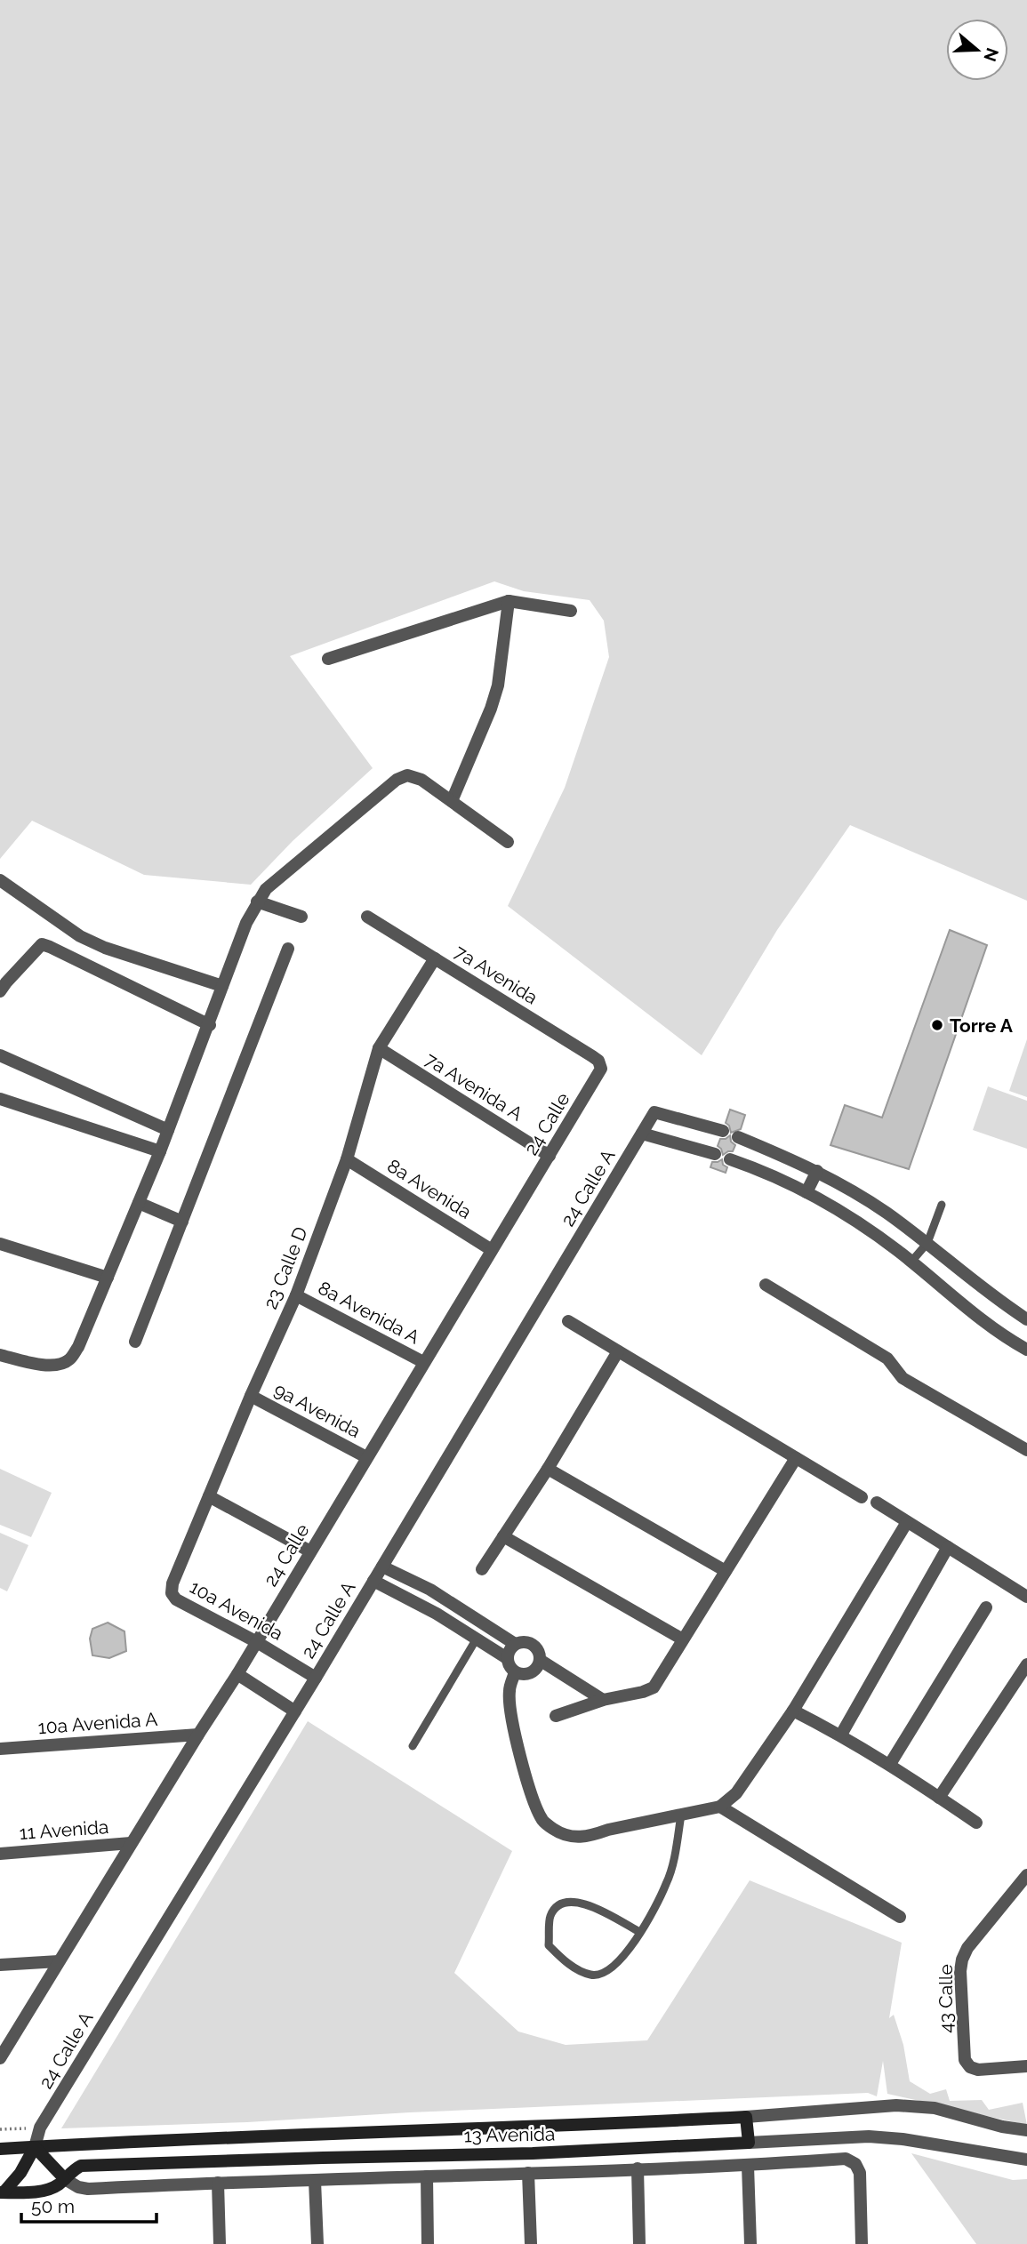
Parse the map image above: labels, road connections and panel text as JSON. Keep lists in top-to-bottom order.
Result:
{
  "streets": {
    "street": [
      "7a Avenida",
      "7a Avenida A",
      "24 Calle",
      "24 Calle A",
      "8a Avenida",
      "23 Calle D",
      "8a Avenida A",
      "9a Avenida",
      "10a Avenida",
      "10a Avenida A",
      "11 Avenida",
      "43 Calle",
      "13 Avenida"
    ]
  },
  "crossings": [
    ["7a Avenida", "24 Calle"],
    ["7a Avenida", "23 Calle D"],
    ["7a Avenida A", "24 Calle"],
    ["7a Avenida A", "23 Calle D"],
    ["24 Calle", "8a Avenida"],
    ["24 Calle", "8a Avenida A"],
    ["24 Calle", "9a Avenida"],
    ["24 Calle", "10a Avenida"],
    ["24 Calle", "10a Avenida A"],
    ["24 Calle", "11 Avenida"],
    ["24 Calle A", "10a Avenida"],
    ["24 Calle A", "13 Avenida"],
    ["8a Avenida", "23 Calle D"],
    ["23 Calle D", "8a Avenida A"],
    ["23 Calle D", "9a Avenida"],
    ["23 Calle D", "10a Avenida"]
  ],
  "places": ["Torre A"],
  "scale_bar": "50 m",
  "north": "right"
}
